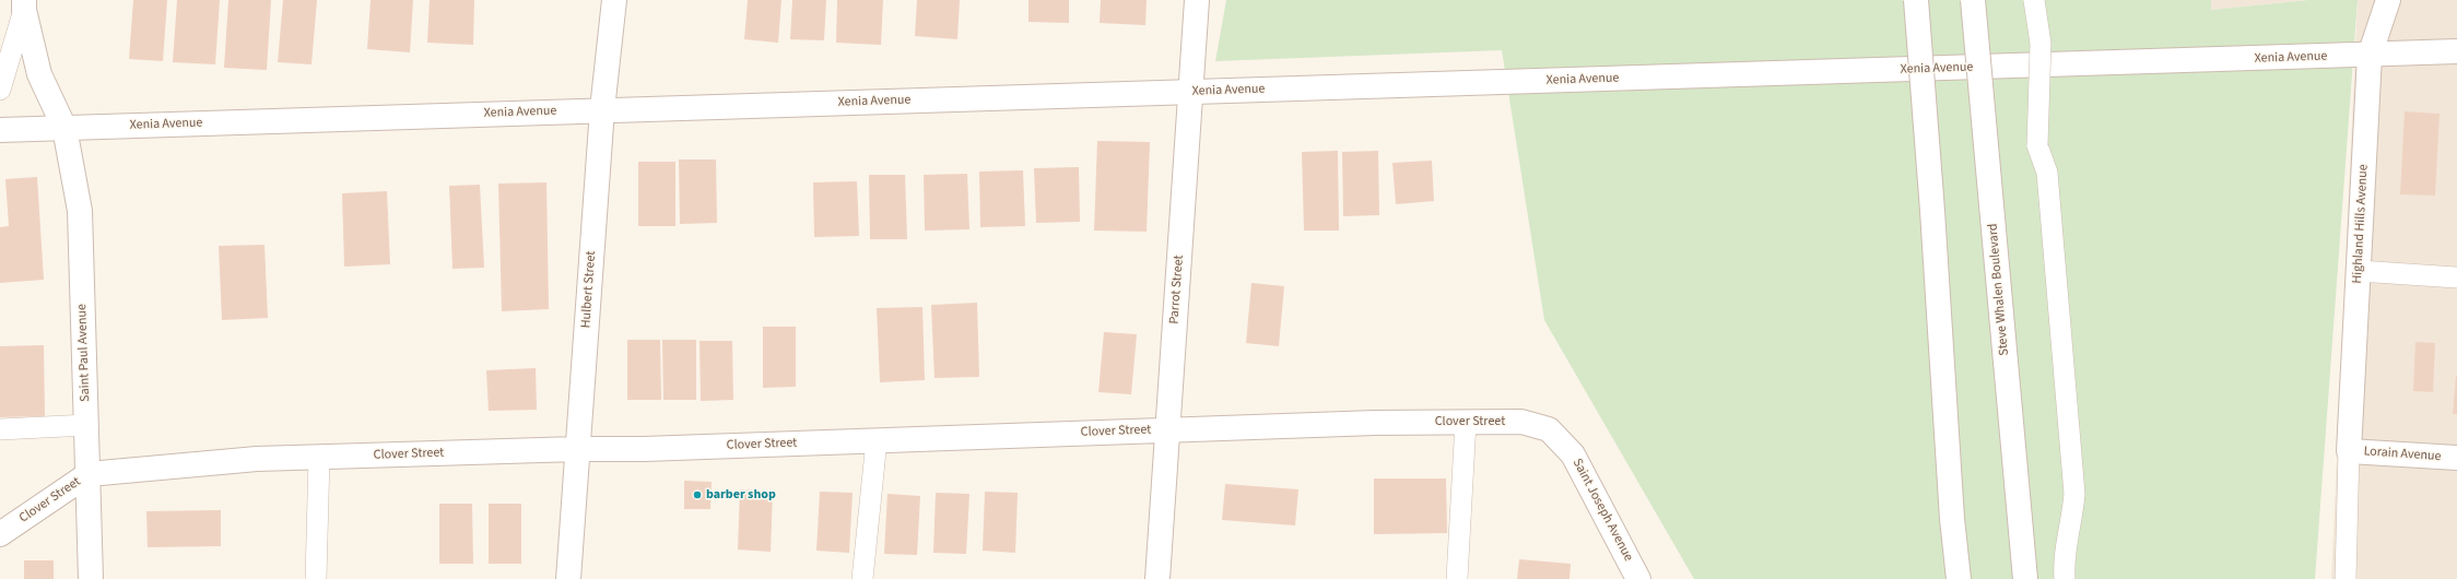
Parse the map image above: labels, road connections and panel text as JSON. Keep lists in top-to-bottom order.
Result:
{
  "streets": {
    "street": [
      "Xenia Avenue",
      "Highland Hills Avenue",
      "Hulbert Street",
      "Parrot Street",
      "Steve Whalen Boulevard",
      "Saint Paul Avenue",
      "Clover Street",
      "Lorain Avenue",
      "Saint Joseph Avenue"
    ]
  },
  "crossings": [
    ["Xenia Avenue", "Highland Hills Avenue"],
    ["Xenia Avenue", "Hulbert Street"],
    ["Xenia Avenue", "Parrot Street"],
    ["Xenia Avenue", "Saint Paul Avenue"],
    ["Highland Hills Avenue", "Lorain Avenue"],
    ["Hulbert Street", "Clover Street"],
    ["Parrot Street", "Clover Street"],
    ["Saint Paul Avenue", "Clover Street"],
    ["Clover Street", "Saint Joseph Avenue"]
  ],
  "places": ["barber shop"]
}
